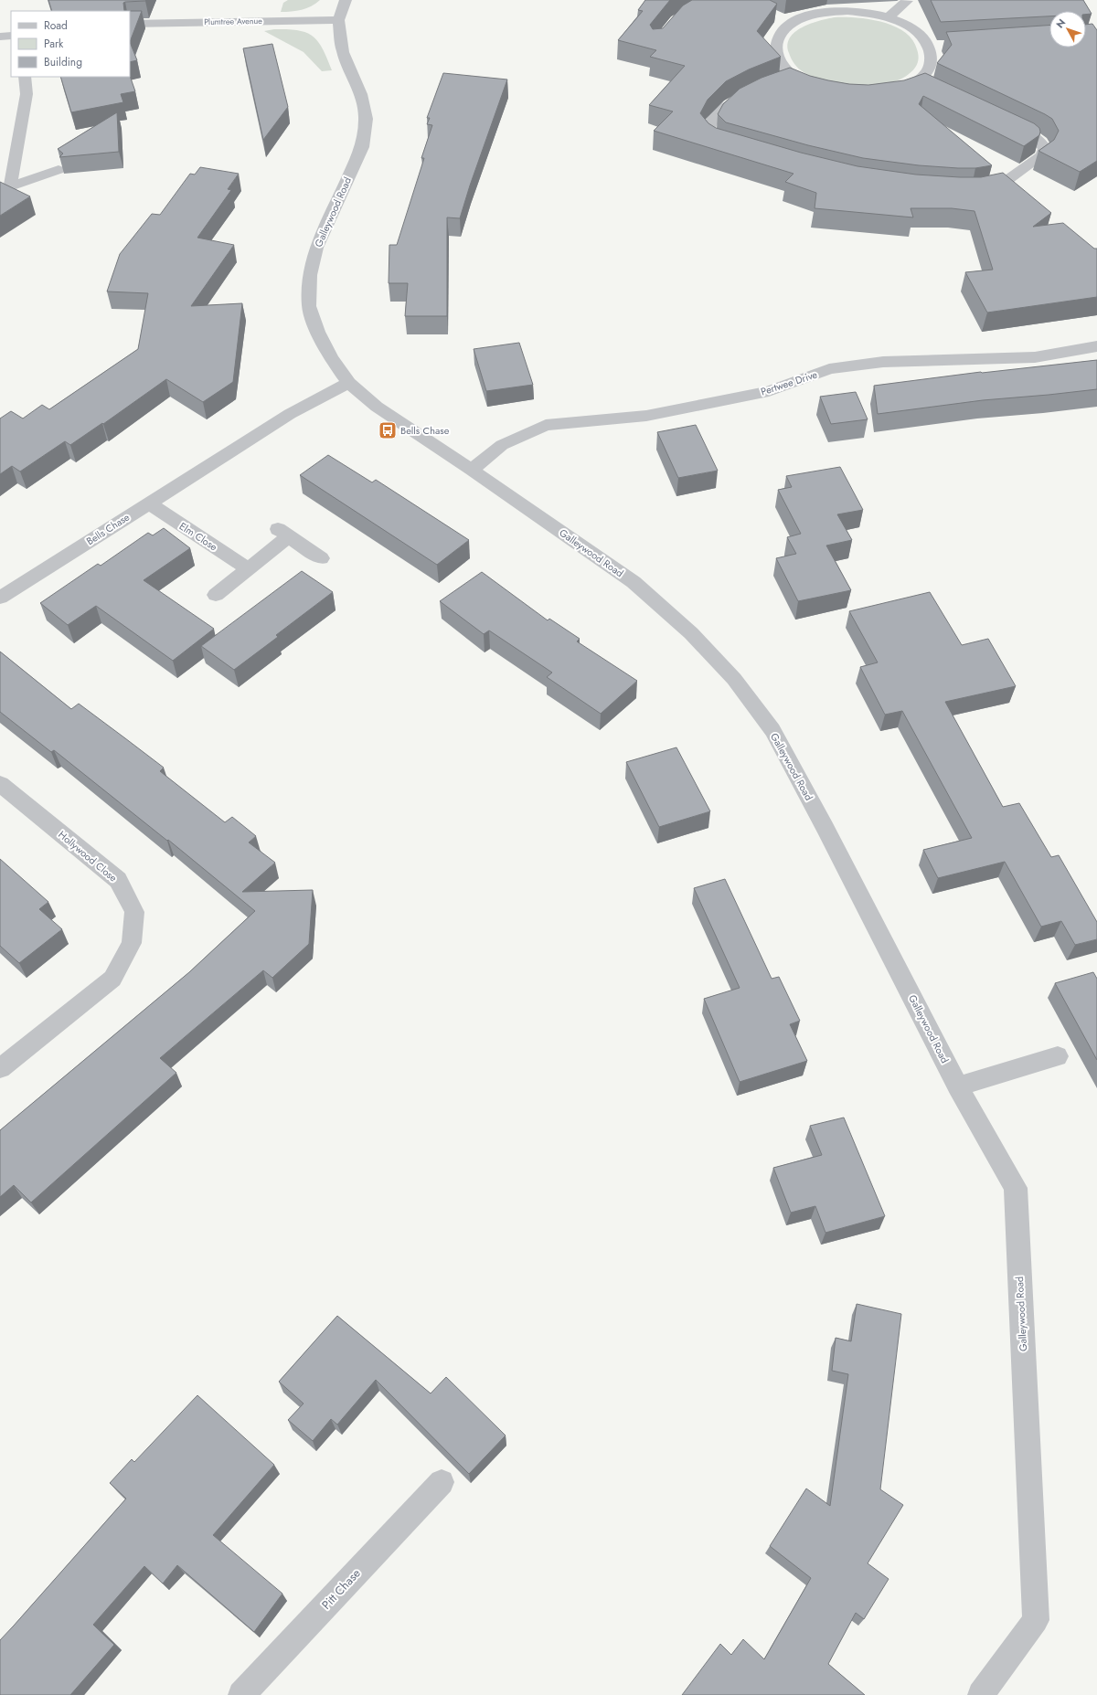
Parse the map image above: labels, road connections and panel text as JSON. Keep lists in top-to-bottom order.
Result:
{
  "streets": {
    "street": [
      "Plumtree Avenue",
      "Galleywood Road",
      "Pertwee Drive",
      "Bells Chase",
      "Elm Close",
      "Hollywood Close",
      "Pitt Chase"
    ]
  },
  "crossings": [
    ["Plumtree Avenue", "Galleywood Road"],
    ["Galleywood Road", "Pertwee Drive"],
    ["Galleywood Road", "Bells Chase"],
    ["Bells Chase", "Elm Close"]
  ],
  "places": {
    "bus stop": ["Bells Chase"]
  },
  "legend": ["Road", "Park", "Building"],
  "north": "top left"
}
